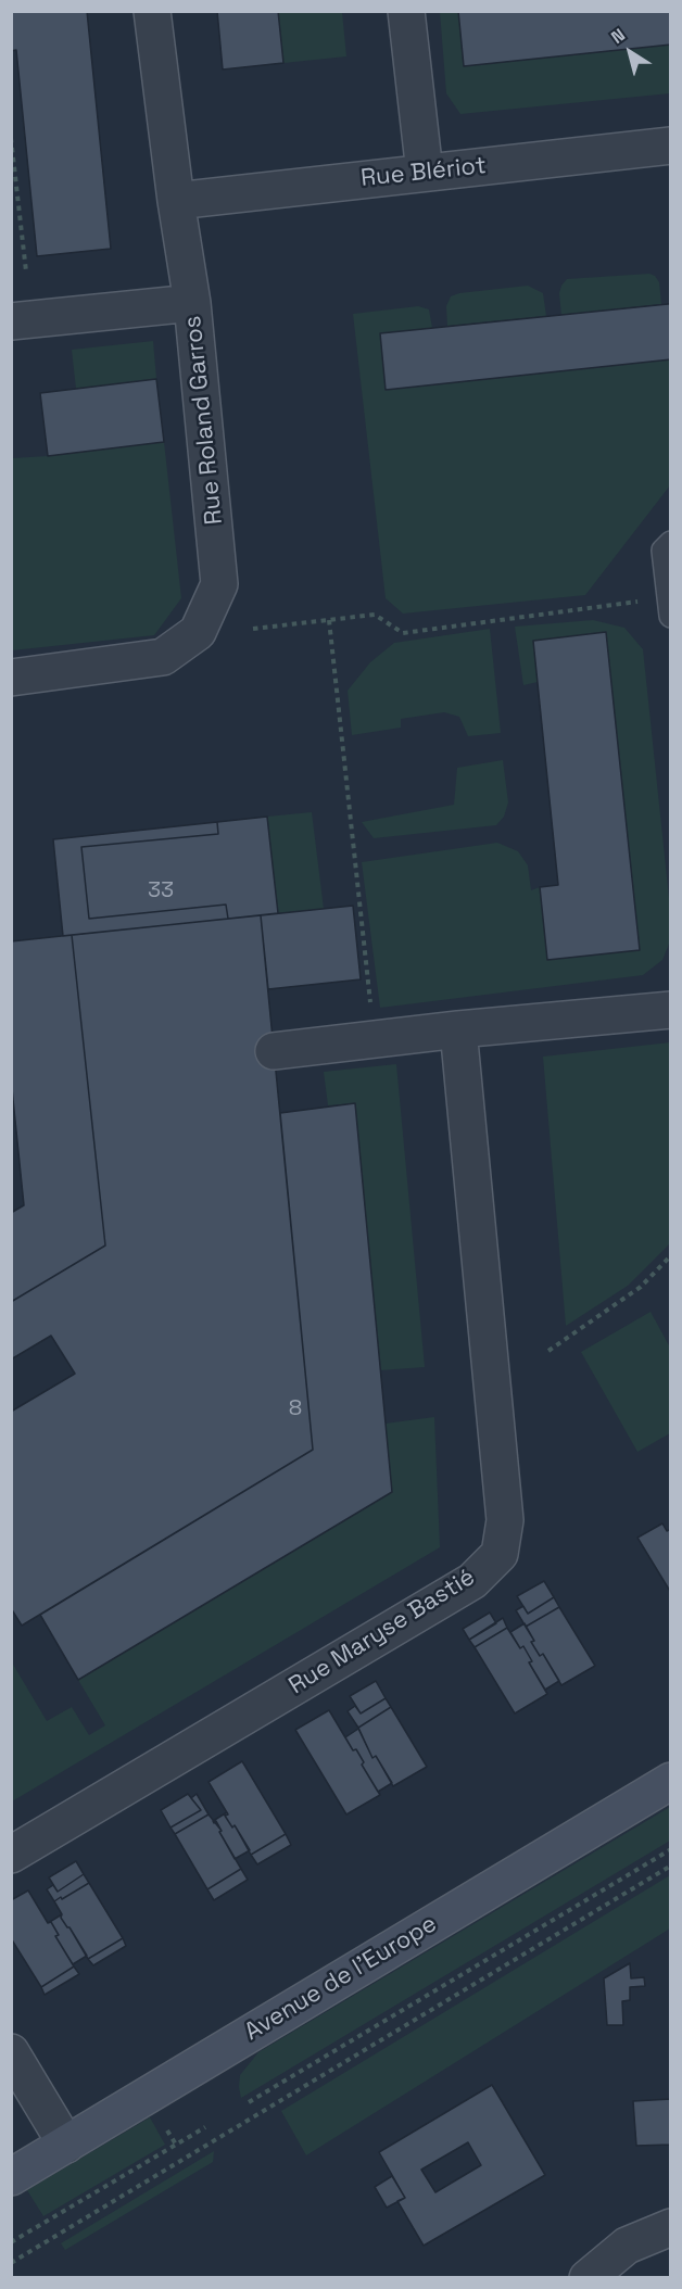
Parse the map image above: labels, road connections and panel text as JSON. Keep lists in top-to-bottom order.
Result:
{
  "streets": {
    "street": [
      "Rue Blériot",
      "Rue Roland Garros",
      "Rue Maryse Bastié",
      "Avenue de l'Europe"
    ]
  },
  "crossings": [
    ["Rue Blériot", "Rue Roland Garros"]
  ],
  "house_numbers": ["33", "8"],
  "north": "top left"
}
